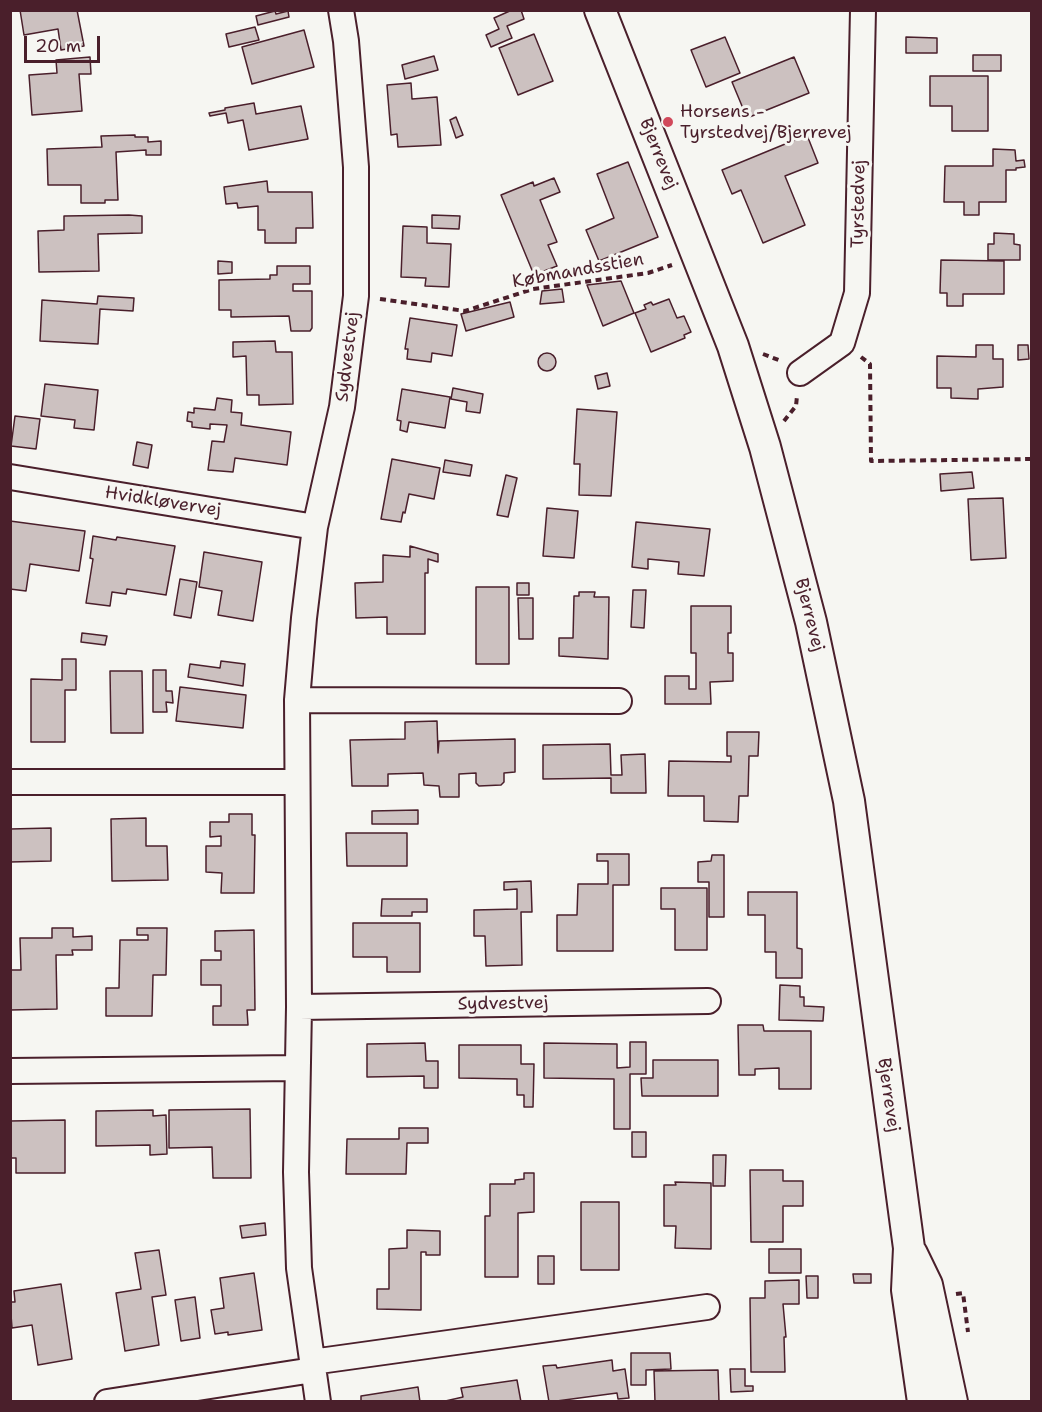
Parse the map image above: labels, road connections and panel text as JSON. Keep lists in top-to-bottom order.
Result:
{
  "streets": {
    "street": [
      "Bjerrevej",
      "Tyrstedvej",
      "Sydvestvej",
      "Hvidkløvervej"
    ],
    "path": ["Købmandsstien"]
  },
  "crossings": [
    ["Bjerrevej", "Købmandsstien"],
    ["Købmandsstien", "Sydvestvej"],
    ["Sydvestvej", "Hvidkløvervej"]
  ],
  "places": ["Horsens - Tyrstedvej/Bjerrevej"],
  "scale_bar": "20 m"
}
